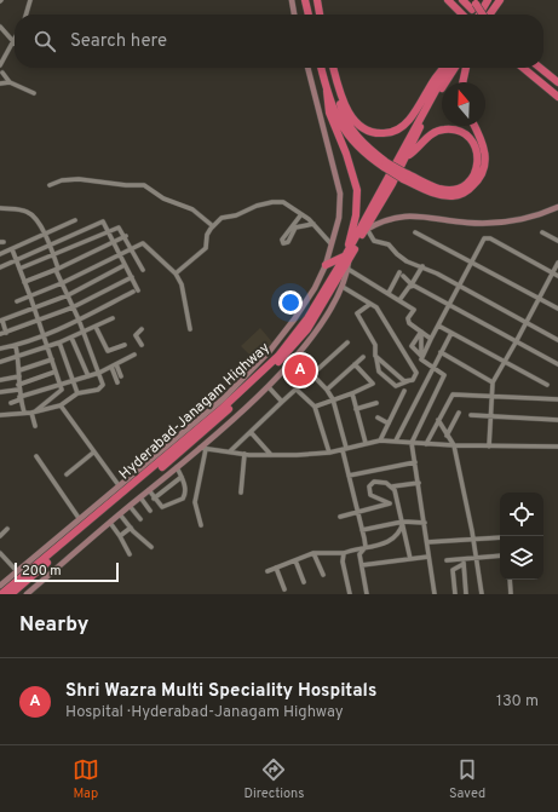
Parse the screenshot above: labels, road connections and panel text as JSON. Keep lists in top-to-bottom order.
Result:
{
  "streets": {
    "highway": ["Hyderabad-Janagam Highway"]
  },
  "scale_bar": "200 m",
  "north": "top",
  "page": {
    "search": "Search here",
    "pins": "A",
    "scale": "200 m",
    "heading": "Nearby",
    "list": [
      {
        "mark": "A",
        "name": "Shri Wazra Multi Speciality Hospitals",
        "note": "Hospital · Hyderabad-Janagam Highway",
        "value": "130 m"
      }
    ],
    "nav": ["Map", "Directions", "Saved"]
  }
}
